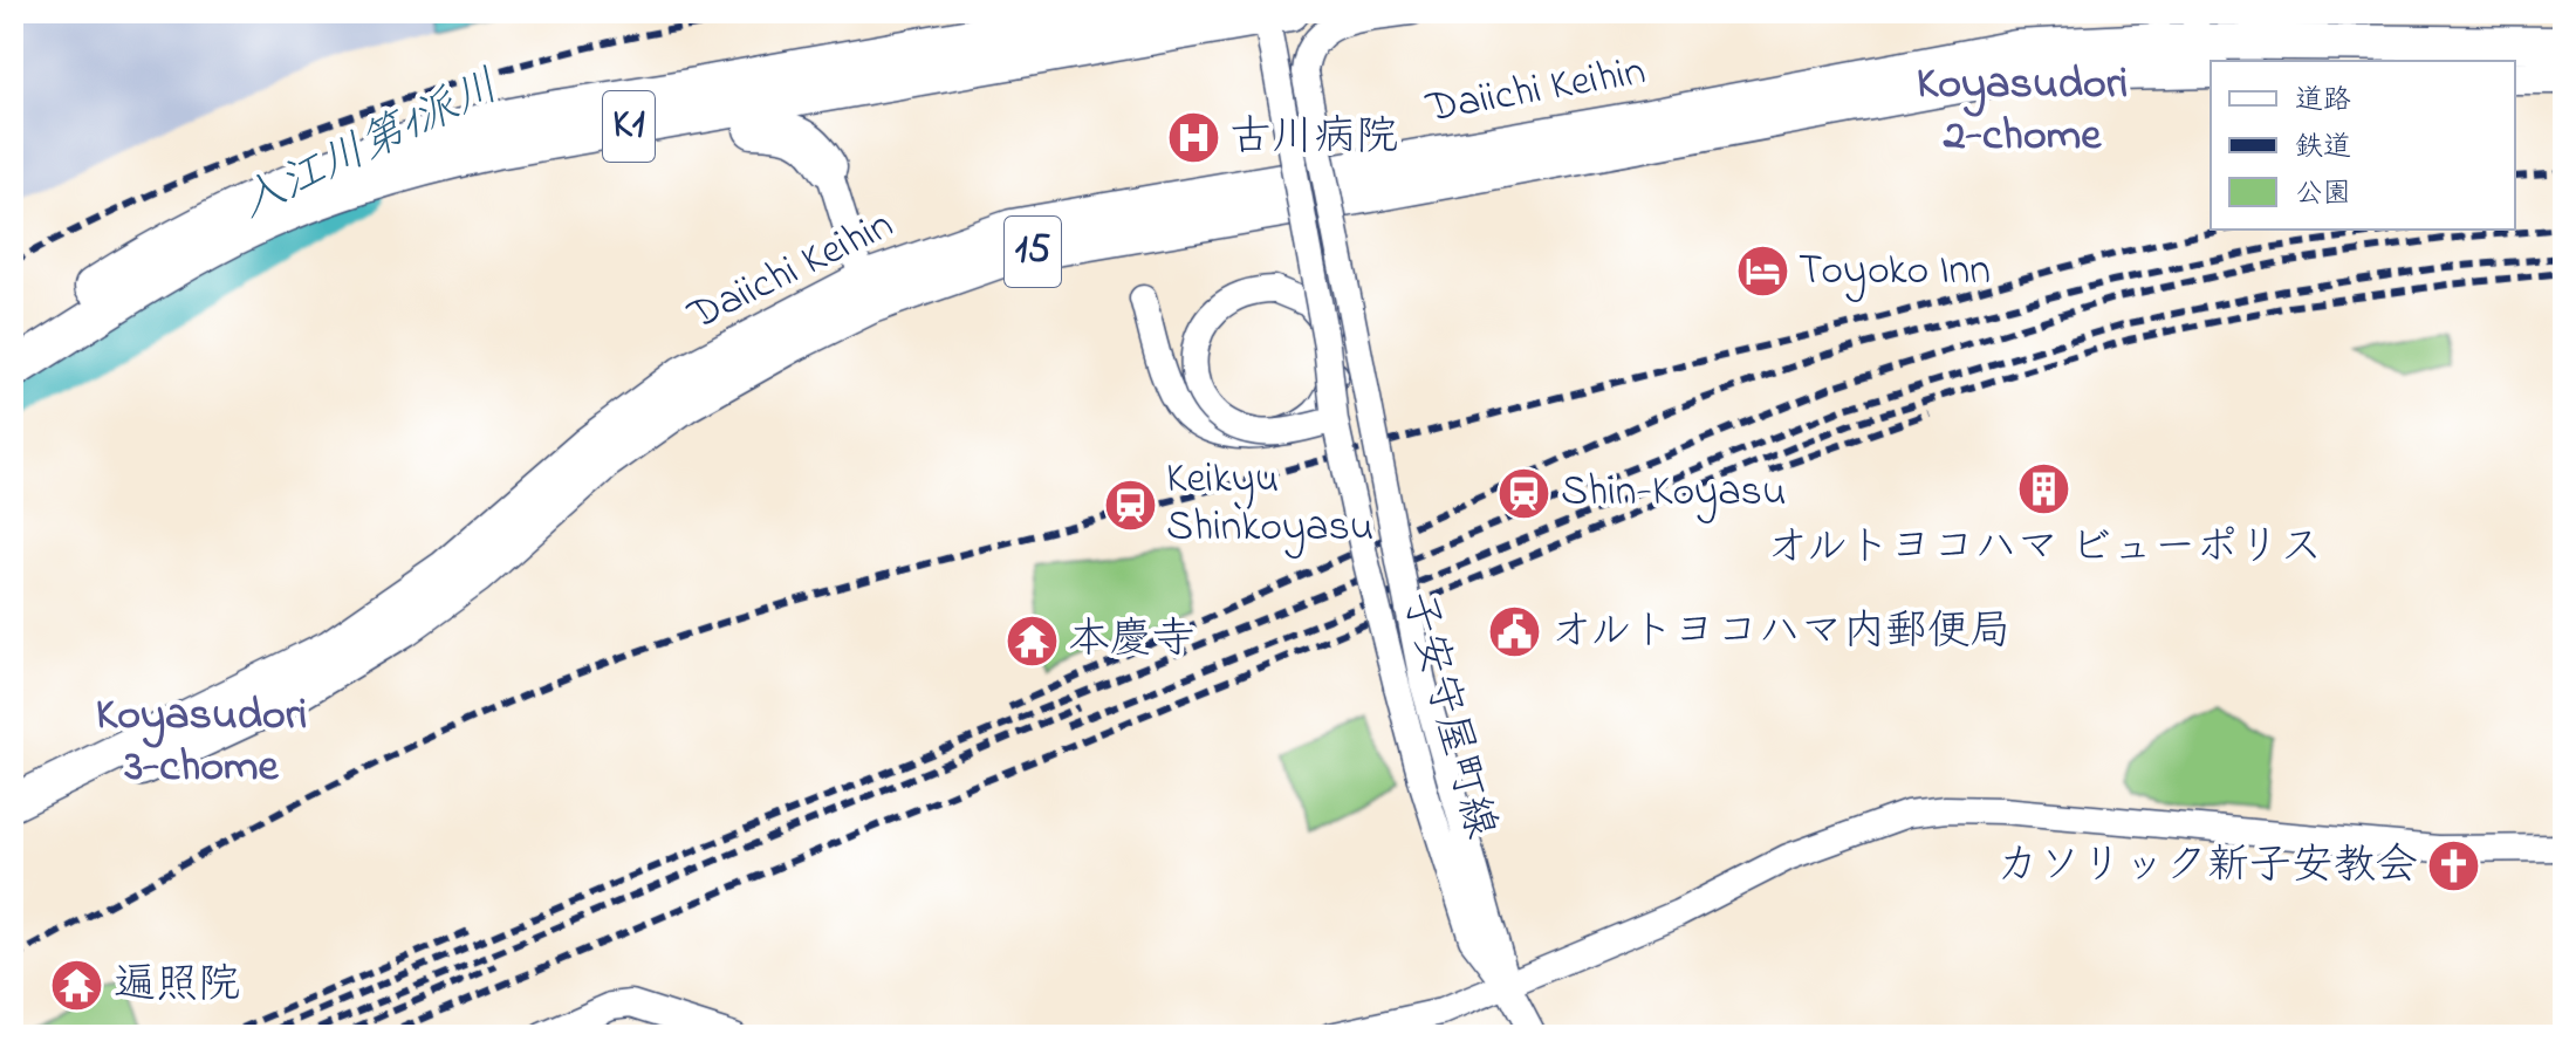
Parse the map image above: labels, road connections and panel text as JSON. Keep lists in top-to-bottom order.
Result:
{
  "streets": {
    "highway": ["Daiichi Keihin", "K1", "15"],
    "street": ["子安守屋町線"]
  },
  "crossings": [
    ["K1", "子安守屋町線"]
  ],
  "districts": ["Koyasudori 2-chome", "Koyasudori 3-chome"],
  "water": ["入江川第1派川"],
  "places": {
    "hospital": ["古川病院"],
    "hotel": ["Toyoko Inn"],
    "building": ["オルトヨコハマ ビューポリス"],
    "station": ["Shin-Koyasu", "Keikyu Shinkoyasu"],
    "public building": ["オルトヨコハマ内郵便局"],
    "temple": ["本慶寺", "遍照院"],
    "church": ["カソリック新子安教会"]
  },
  "legend": ["道路", "鉄道", "公園"]
}
